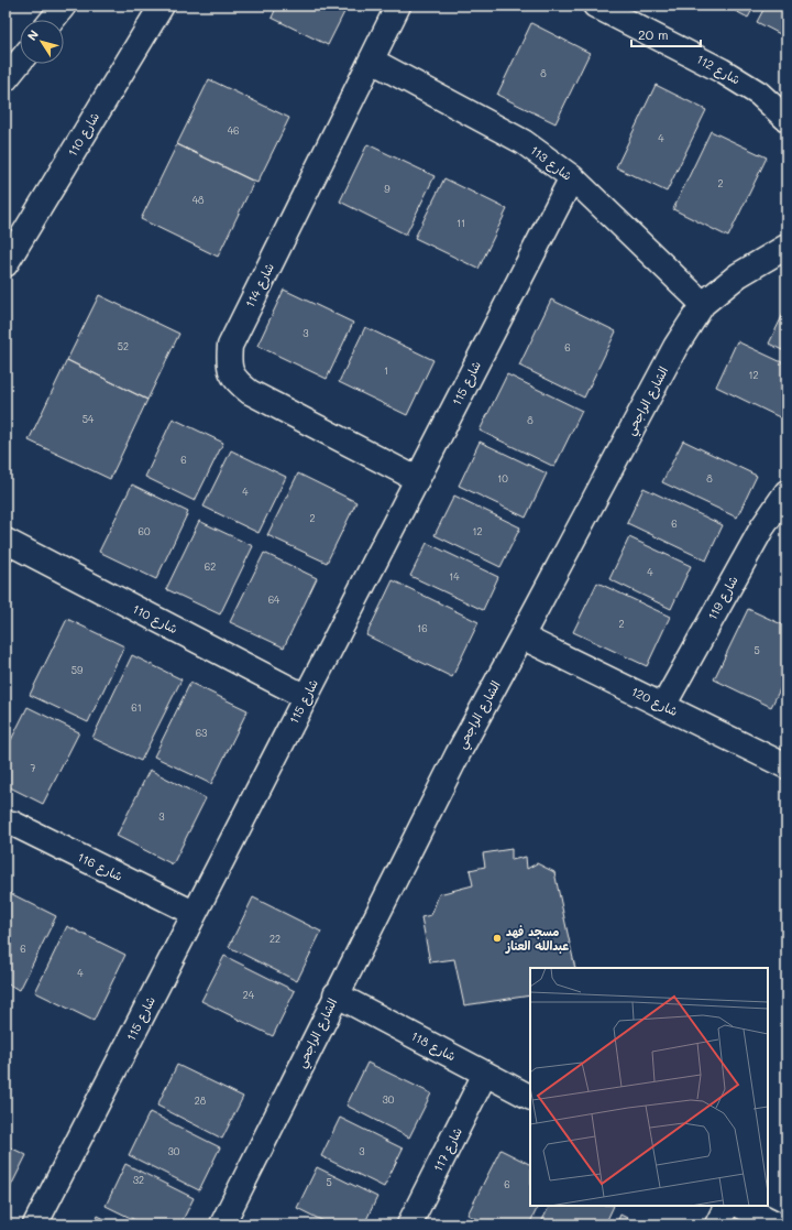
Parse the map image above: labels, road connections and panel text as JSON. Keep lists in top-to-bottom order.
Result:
{
  "streets": {
    "street": [
      "شارع 112",
      "شارع 110",
      "شارع 113",
      "114 شارع",
      "شارع 115",
      "الشارع الراجحي",
      "شارع 119",
      "شارع 120",
      "شارع 116",
      "شارع 118",
      "شارع 117"
    ]
  },
  "crossings": [
    ["شارع 110", "شارع 115"],
    ["شارع 113", "114 شارع"],
    ["شارع 113", "شارع 115"],
    ["شارع 113", "الشارع الراجحي"],
    ["114 شارع", "شارع 115"],
    ["شارع 115", "شارع 116"],
    ["الشارع الراجحي", "شارع 120"],
    ["الشارع الراجحي", "شارع 118"],
    ["شارع 119", "شارع 120"],
    ["شارع 118", "شارع 117"]
  ],
  "places": ["مسجد فهد عبدالله العناز"],
  "house_numbers": [
    "8",
    "46",
    "4",
    "2",
    "9",
    "48",
    "11",
    "3",
    "52",
    "6",
    "1",
    "12",
    "54",
    "8",
    "6",
    "10",
    "8",
    "4",
    "2",
    "6",
    "60",
    "12",
    "62",
    "4",
    "14",
    "64",
    "2",
    "16",
    "5",
    "59",
    "61",
    "63",
    "7",
    "3",
    "22",
    "6",
    "4",
    "24",
    "30",
    "28",
    "30",
    "3",
    "32",
    "5",
    "6"
  ],
  "scale_bar": "20 m",
  "north": "top left"
}
